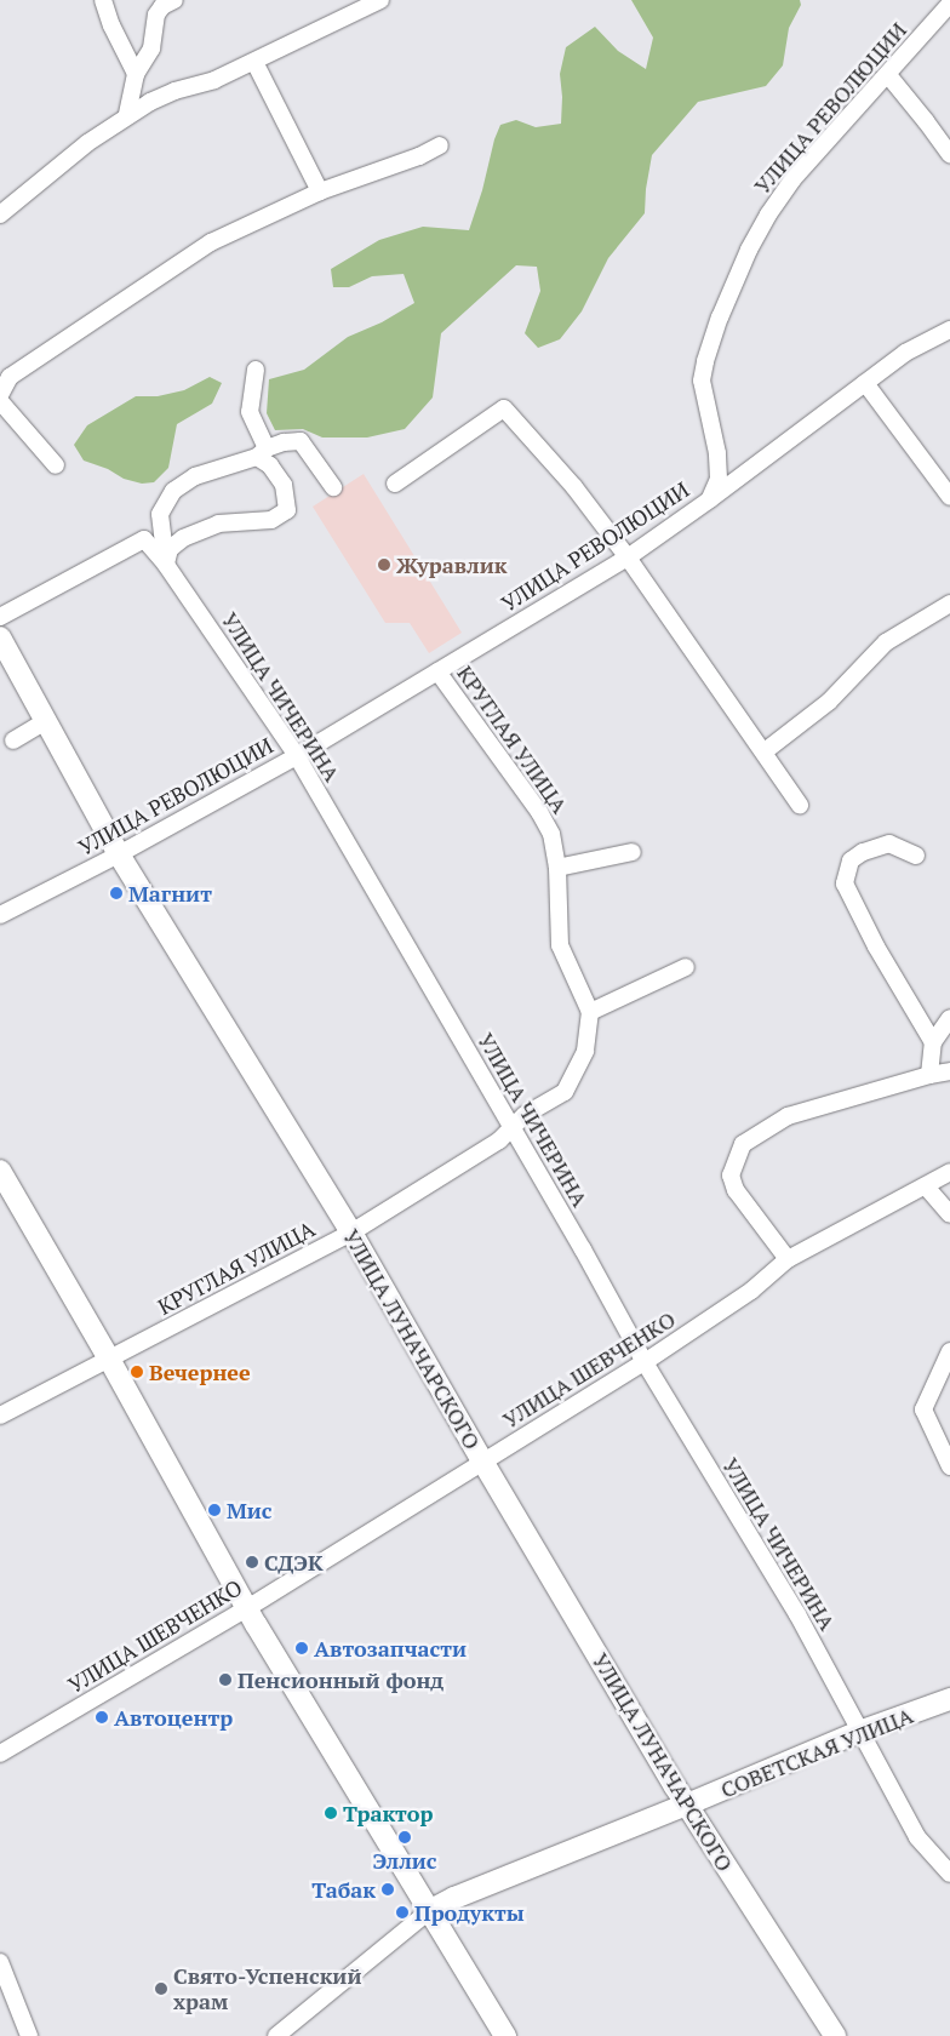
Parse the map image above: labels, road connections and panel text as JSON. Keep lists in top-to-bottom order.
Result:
{
  "streets": {
    "main road": ["УЛИЦА ЛУНАЧАРСКОГО", "СОВЕТСКАЯ УЛИЦА"],
    "street": [
      "УЛИЦА РЕВОЛЮЦИИ",
      "УЛИЦА ЧИЧЕРИНА",
      "КРУГЛАЯ УЛИЦА",
      "УЛИЦА ШЕВЧЕНКО"
    ]
  },
  "crossings": [
    ["УЛИЦА РЕВОЛЮЦИИ", "УЛИЦА ЧИЧЕРИНА"],
    ["УЛИЦА РЕВОЛЮЦИИ", "КРУГЛАЯ УЛИЦА"],
    ["УЛИЦА РЕВОЛЮЦИИ", "УЛИЦА ЛУНАЧАРСКОГО"],
    ["УЛИЦА ЧИЧЕРИНА", "КРУГЛАЯ УЛИЦА"],
    ["УЛИЦА ЧИЧЕРИНА", "УЛИЦА ШЕВЧЕНКО"],
    ["УЛИЦА ЧИЧЕРИНА", "СОВЕТСКАЯ УЛИЦА"],
    ["КРУГЛАЯ УЛИЦА", "УЛИЦА ЛУНАЧАРСКОГО"],
    ["УЛИЦА ЛУНАЧАРСКОГО", "УЛИЦА ШЕВЧЕНКО"],
    ["УЛИЦА ЛУНАЧАРСКОГО", "СОВЕТСКАЯ УЛИЦА"]
  ],
  "places": [
    "Журавлик",
    "Магнит",
    "Вечернее",
    "Мис",
    "СДЭК",
    "Автозапчасти",
    "Пенсионный фонд",
    "Автоцентр",
    "Трактор",
    "Эллис",
    "Табак",
    "Продукты",
    "Свято-Успенский храм"
  ]
}
